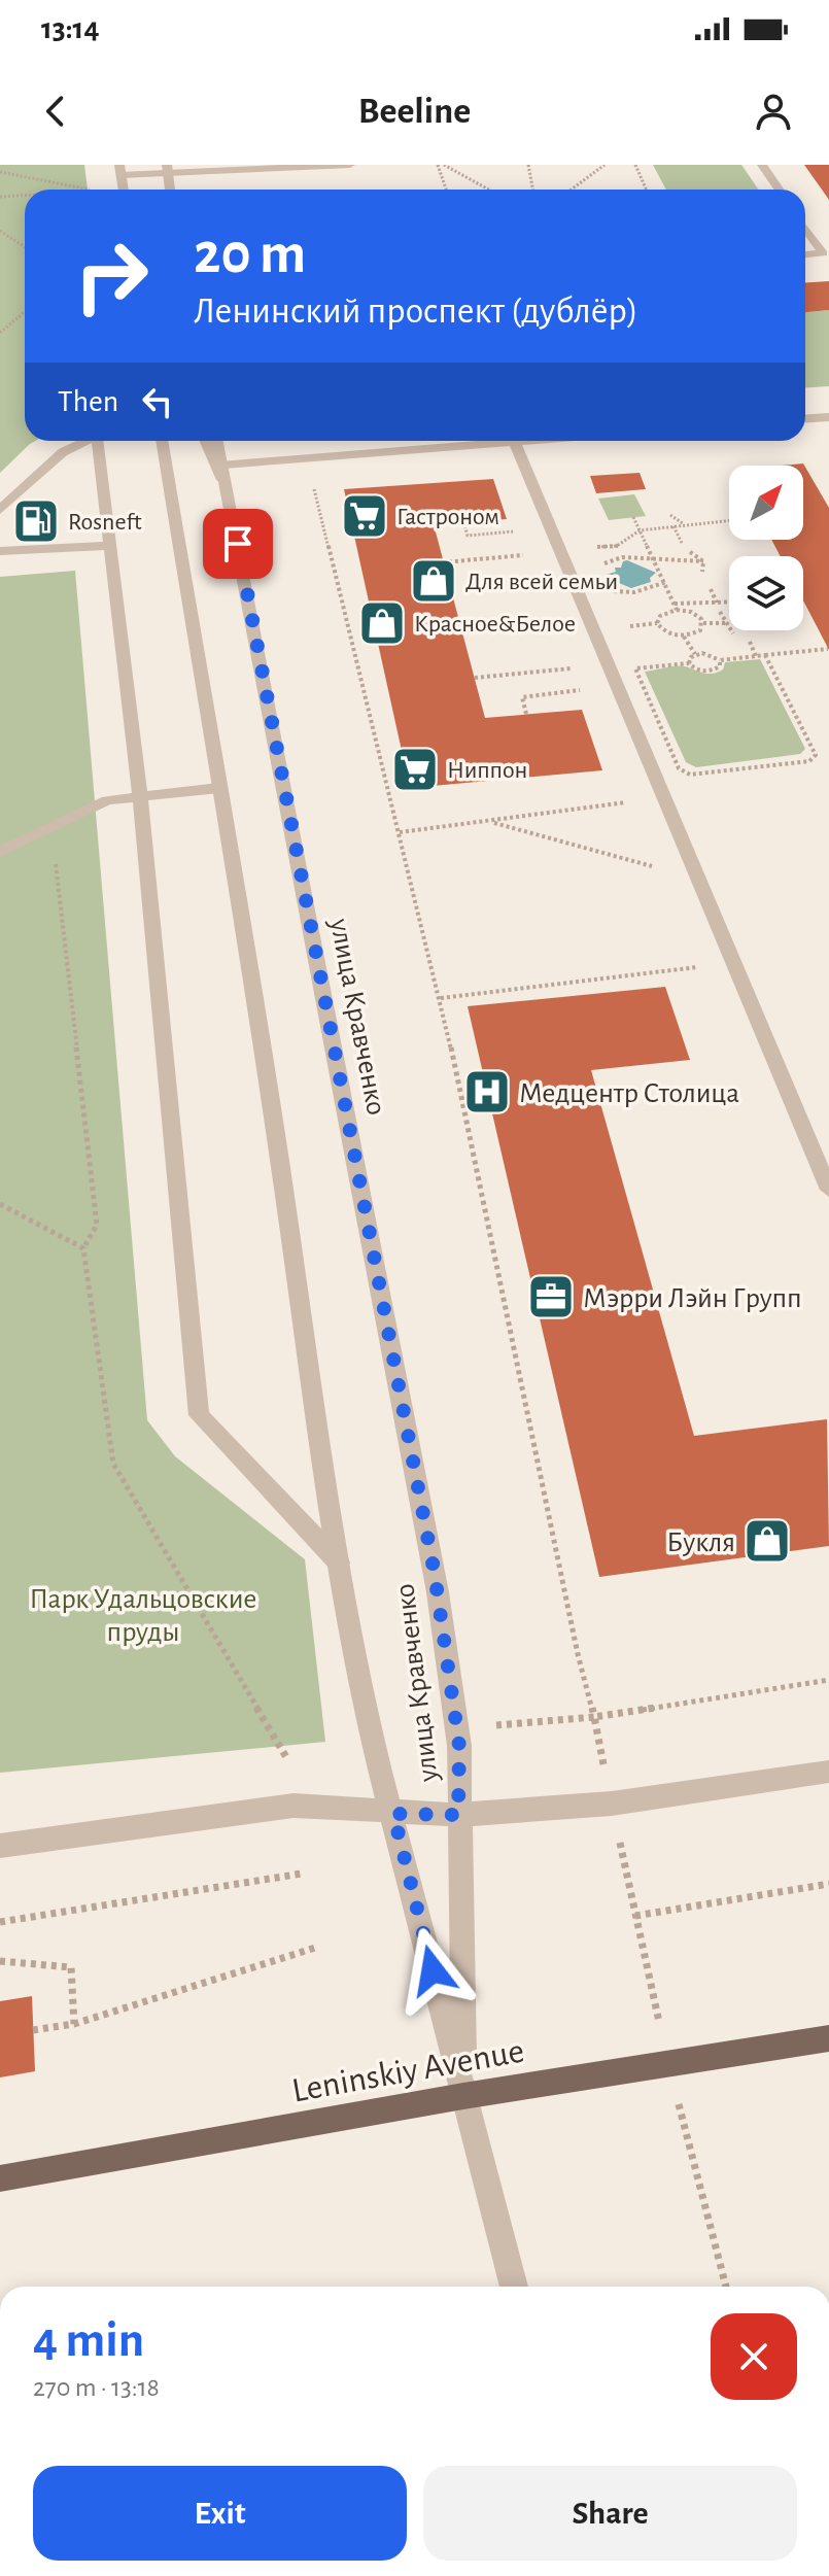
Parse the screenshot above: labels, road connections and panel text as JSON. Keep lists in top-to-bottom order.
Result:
{
  "streets": {
    "main road": ["Leninskiy Avenue"],
    "street": ["улица Кравченко"]
  },
  "crossings": [
    ["улица Кравченко", "Leninskiy Avenue"]
  ],
  "parks": ["Парк Удальцовские пруды"],
  "places": {
    "supermarket": ["Гастроном", "Ниппон"],
    "fuel station": ["Rosneft"],
    "shop": ["Для всей семьи", "Красное&Белое", "Букля"],
    "hospital": ["Медцентр Столица"],
    "office": ["Мэрри Лэйн Групп"]
  },
  "north": "top right",
  "page": {
    "status": "13:14",
    "header": "Beeline",
    "turn": ["20 m", "Ленинский проспект (дублёр)"],
    "then": "Then",
    "heading": ["4 min", "270 m · 13:18"],
    "buttons": ["Exit", "Share"]
  }
}
